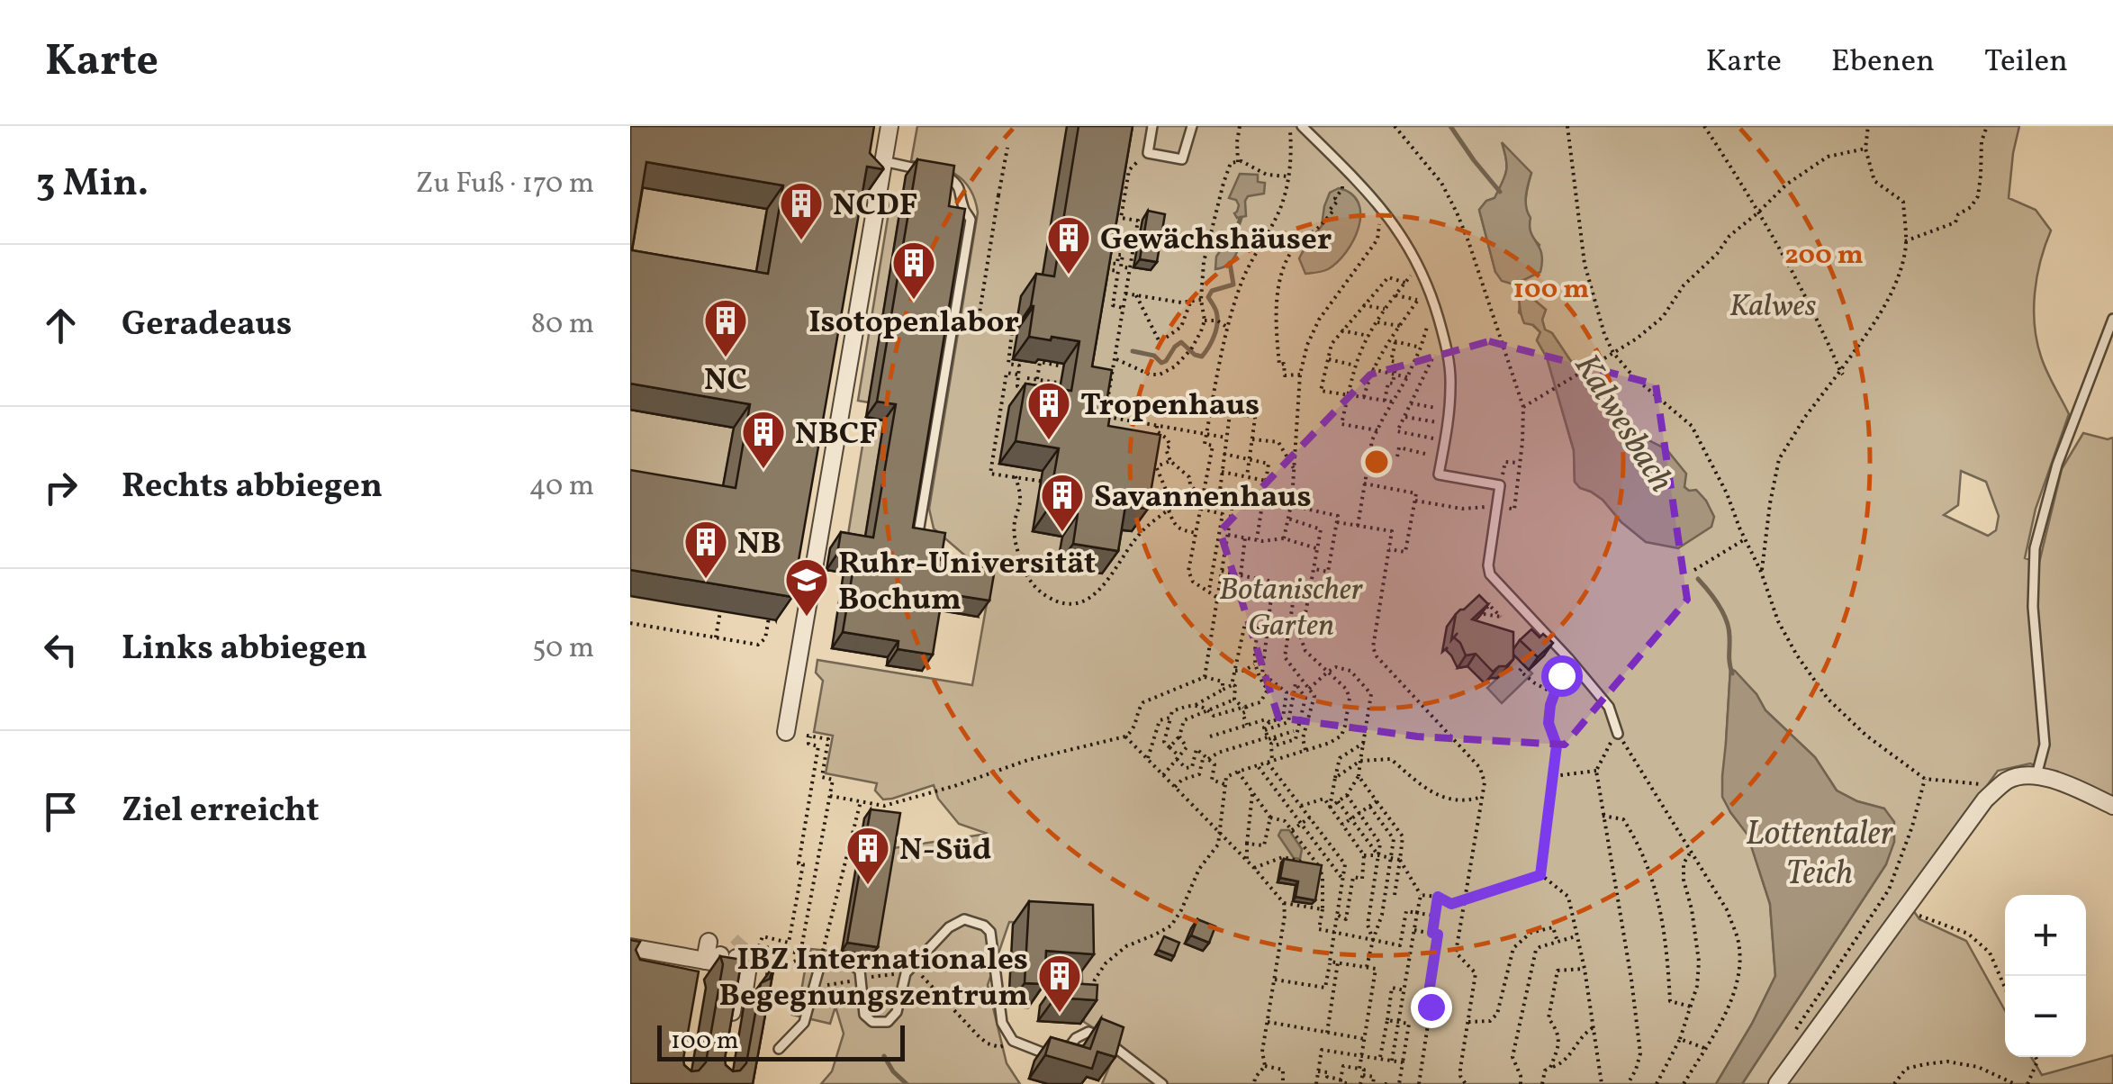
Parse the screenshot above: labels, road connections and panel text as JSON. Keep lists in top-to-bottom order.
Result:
{
  "water": ["Kalwesbach", "Lottentaler Teich"],
  "parks": ["Kalwes", "Botanischer Garten"],
  "places": {
    "building": [
      "NCDF",
      "Gewächshäuser",
      "Isotopenlabor",
      "NC",
      "Tropenhaus",
      "NBCF",
      "Savannenhaus",
      "NB",
      "N-Süd",
      "IBZ Internationales Begegnungszentrum"
    ],
    "school or university": ["Ruhr-Universität Bochum"]
  },
  "scale_bar": "100 m",
  "page": {
    "header": "Karte",
    "nav": ["Karte", "Ebenen", "Teilen"],
    "heading": ["3 Min.", "Zu Fuß · 170 m"],
    "list": [
      ["Geradeaus", "80 m"],
      ["Rechts abbiegen", "40 m"],
      ["Links abbiegen", "50 m"],
      "Ziel erreicht"
    ],
    "map_buttons": ["+", "−"],
    "scale": "100 m"
  },
  "rings": ["200 m", "100 m"]
}
